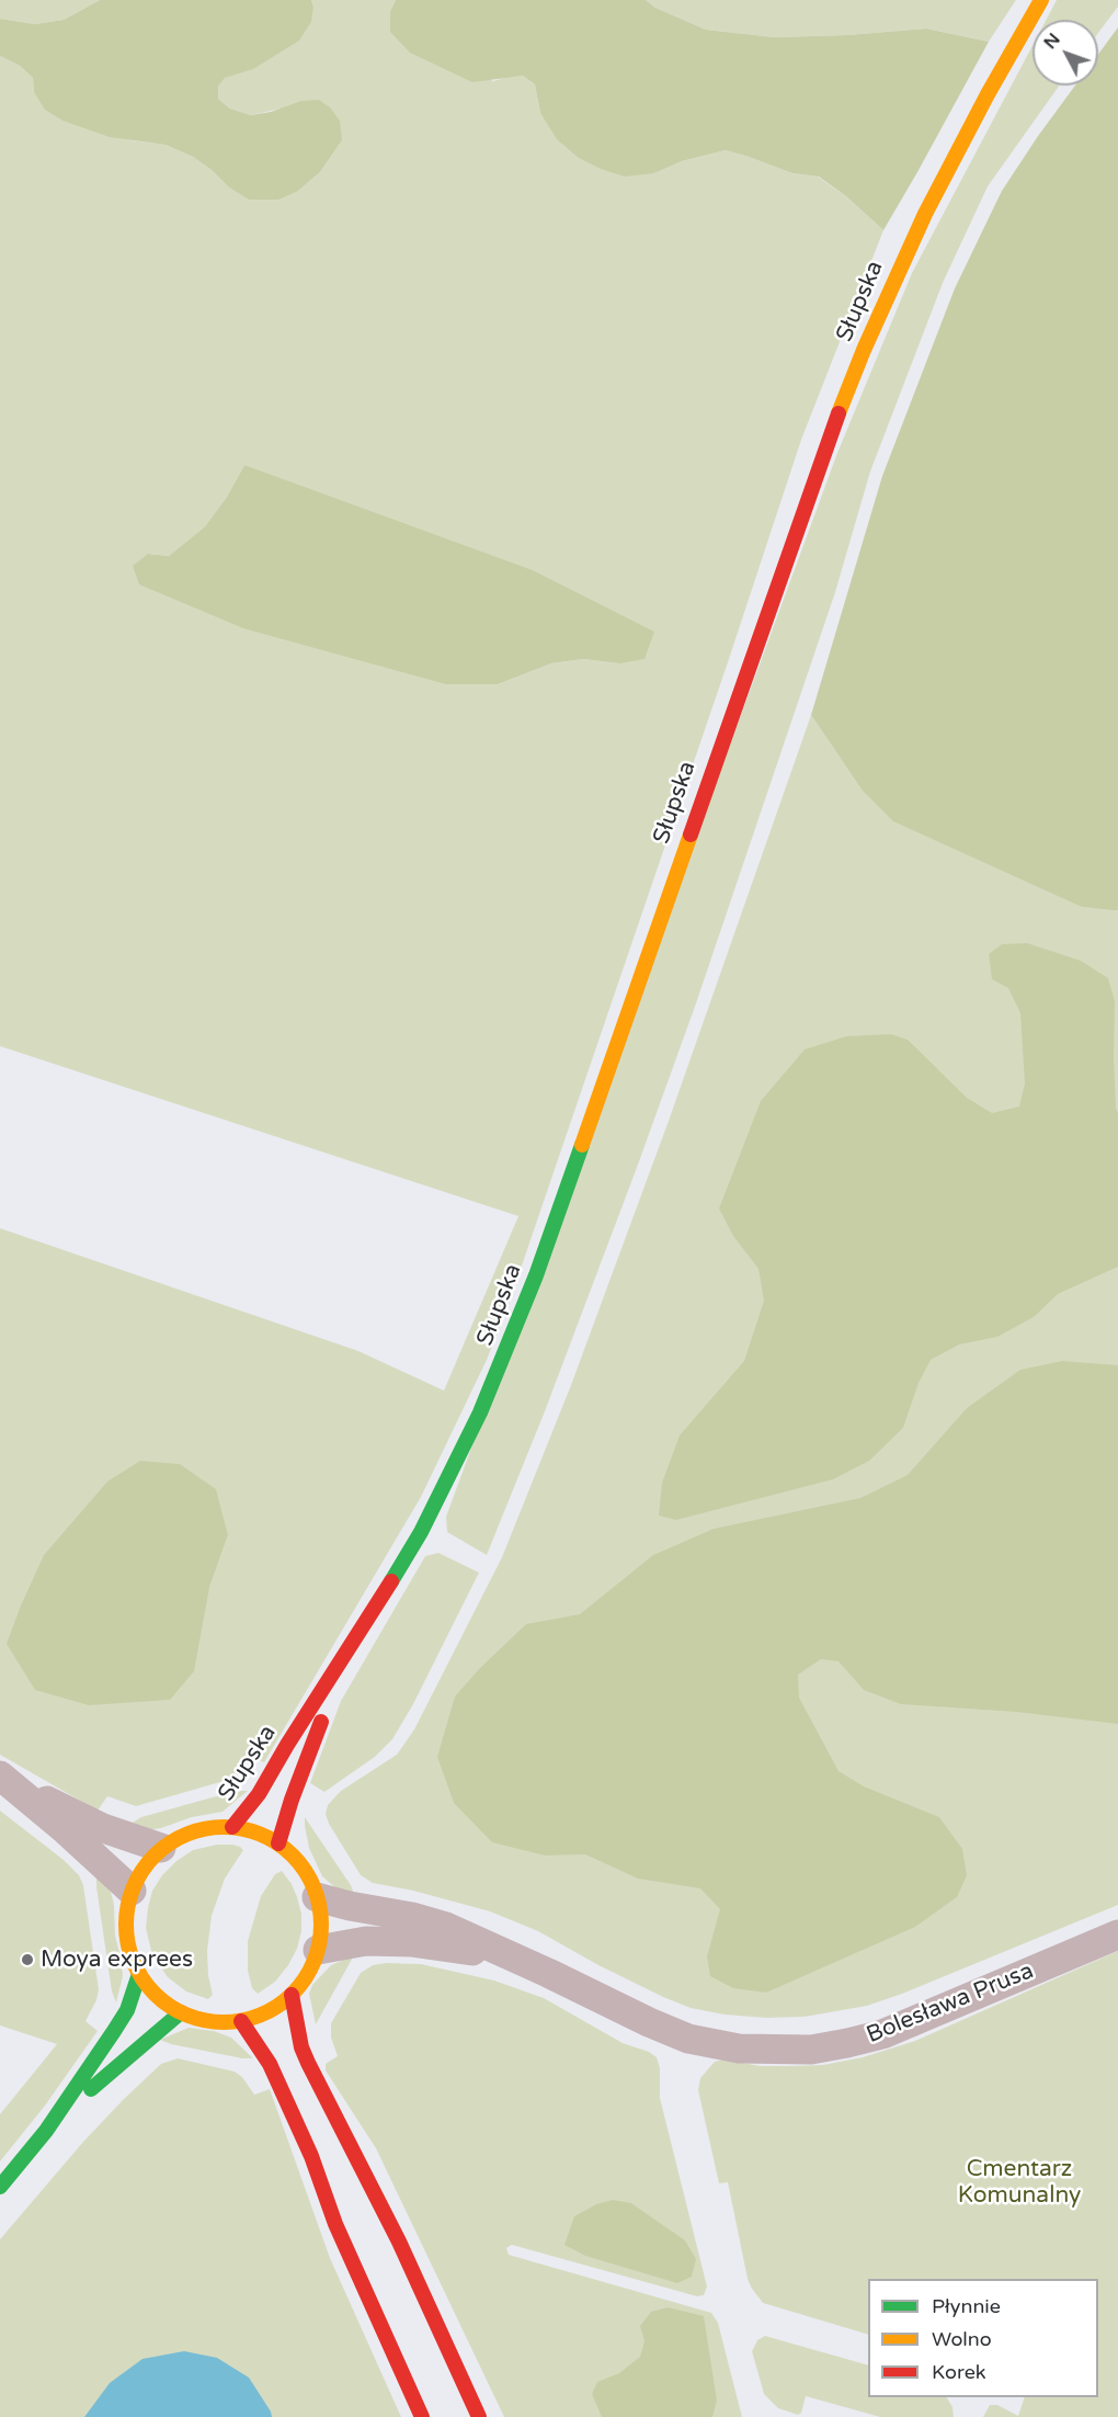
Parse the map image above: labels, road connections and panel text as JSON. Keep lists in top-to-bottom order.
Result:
{
  "streets": {
    "main road": ["Słupska"],
    "street": ["Bolesława Prusa"]
  },
  "crossings": [
    ["Słupska", "Bolesława Prusa"]
  ],
  "parks": ["Cmentarz Komunalny"],
  "places": ["Moya exprees"],
  "legend": ["Płynnie", "Wolno", "Korek"],
  "north": "top left"
}
